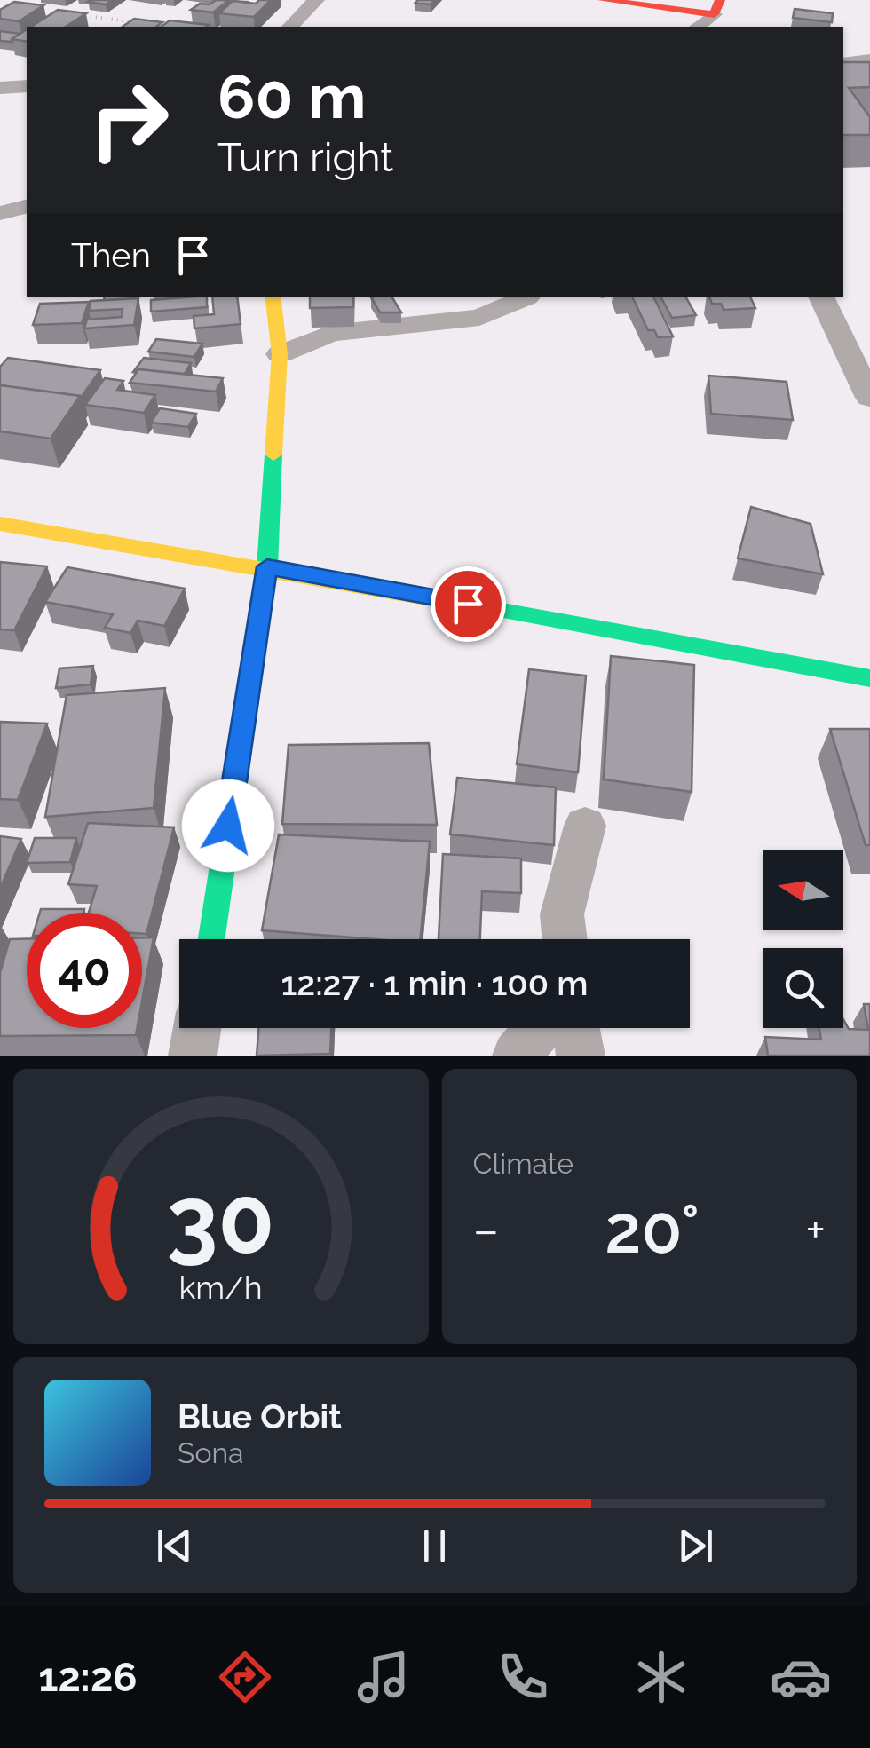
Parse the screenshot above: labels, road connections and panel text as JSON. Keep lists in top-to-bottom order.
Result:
{
  "north": "left",
  "page": {
    "turn": ["60 m", "Turn right"],
    "then": "Then",
    "limit": "40",
    "trip": "12:27 · 1 min · 100 m",
    "tile": "Climate",
    "heat": ["−", "20°", "+"],
    "song": ["Blue Orbit", "Sona"],
    "tabs": "12:26",
    "gauge": ["30", "km/h"]
  }
}
